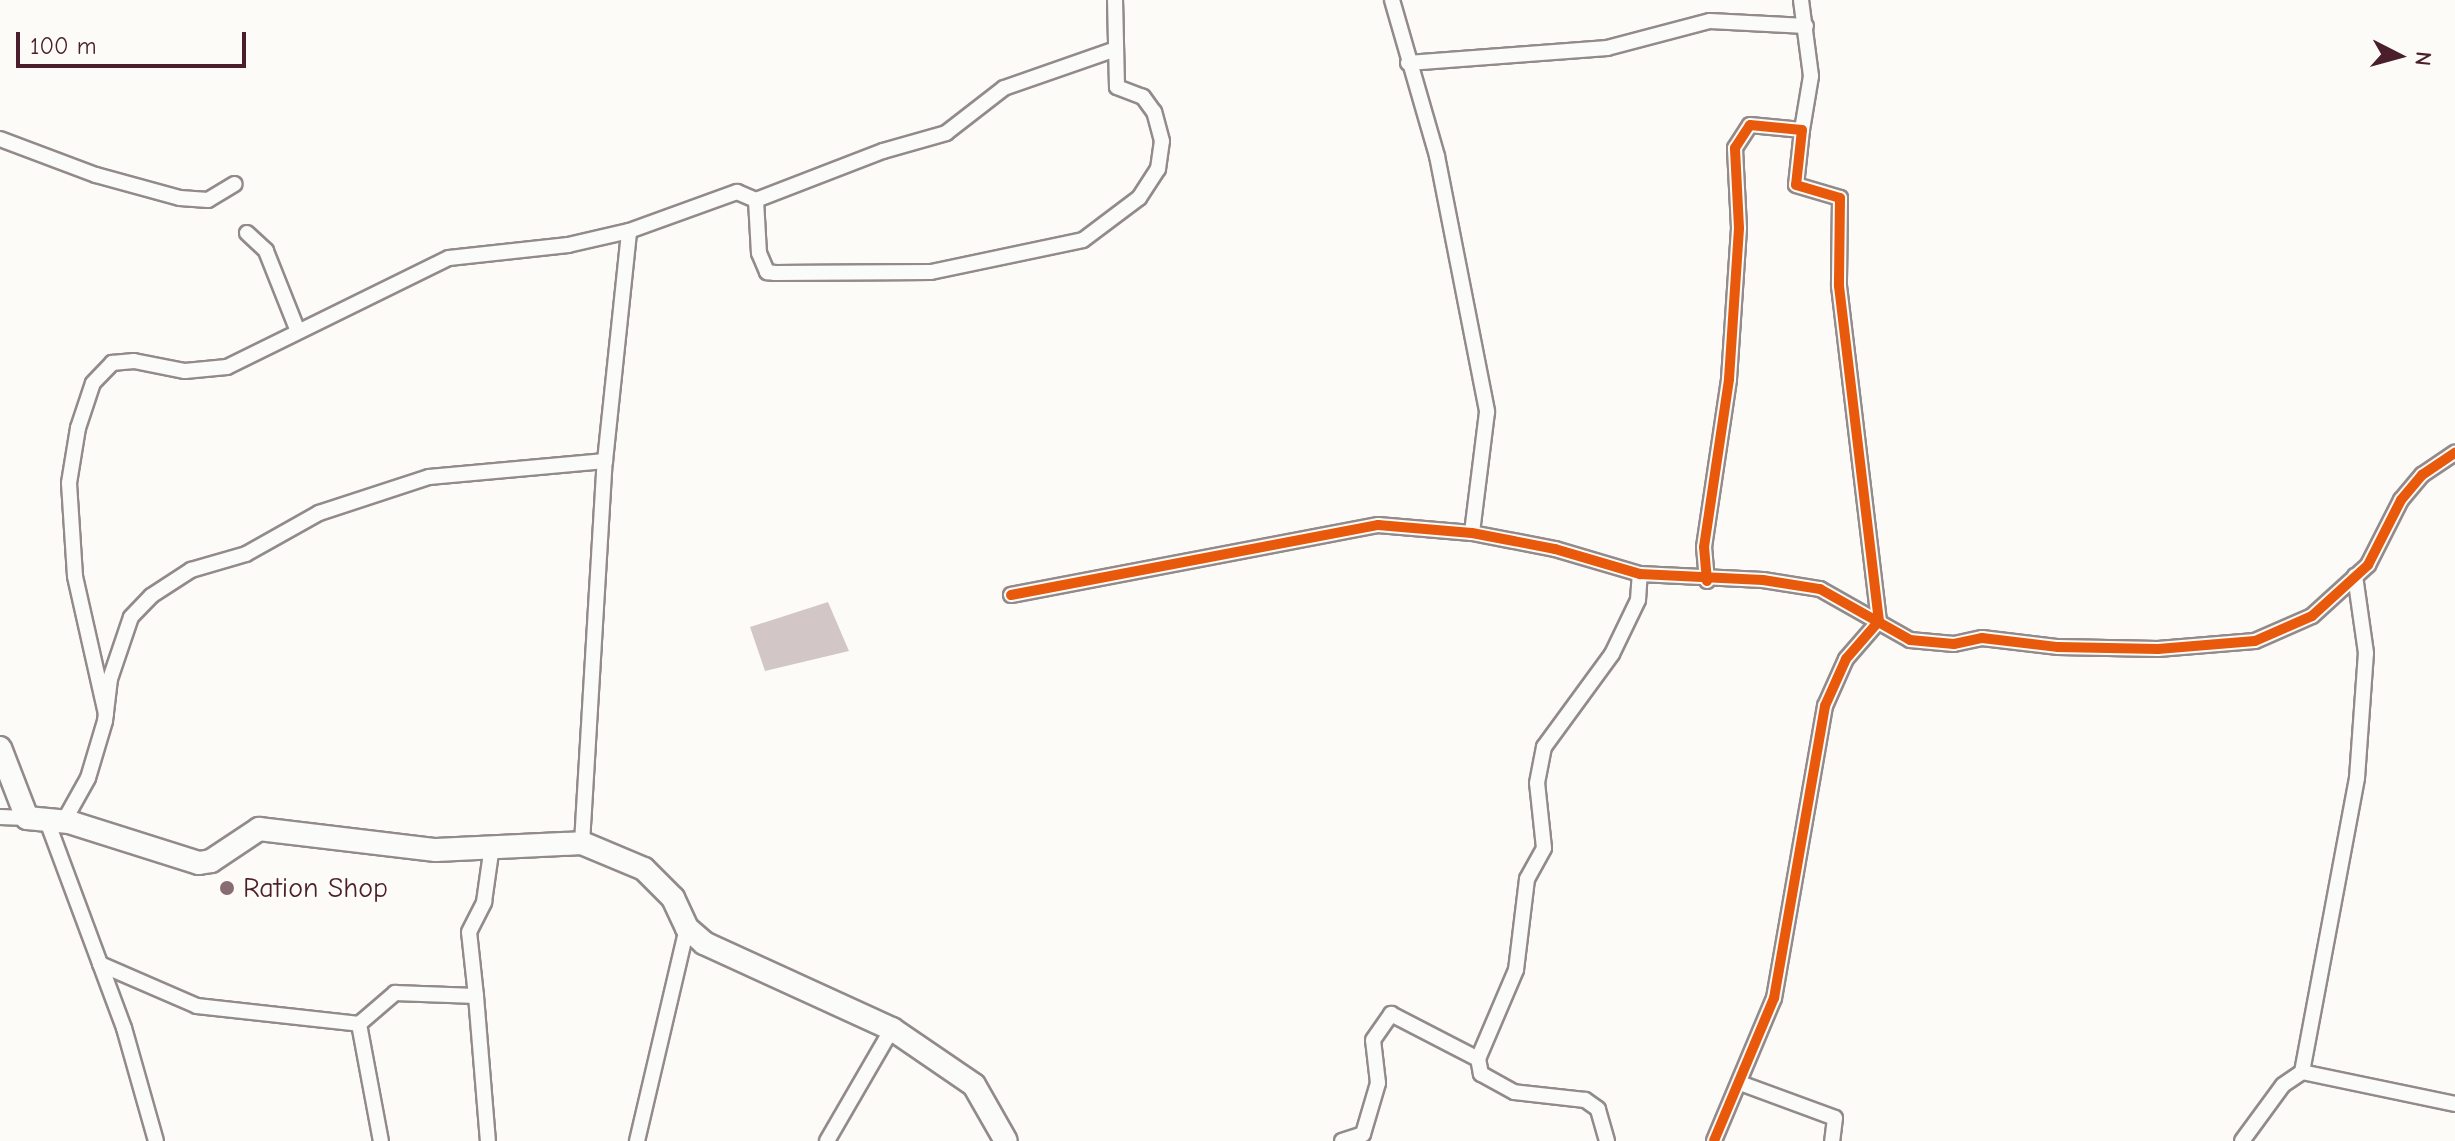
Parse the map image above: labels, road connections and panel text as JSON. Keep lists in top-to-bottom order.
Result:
{
  "places": ["Ration Shop"],
  "scale_bar": "100 m",
  "north": "right"
}
